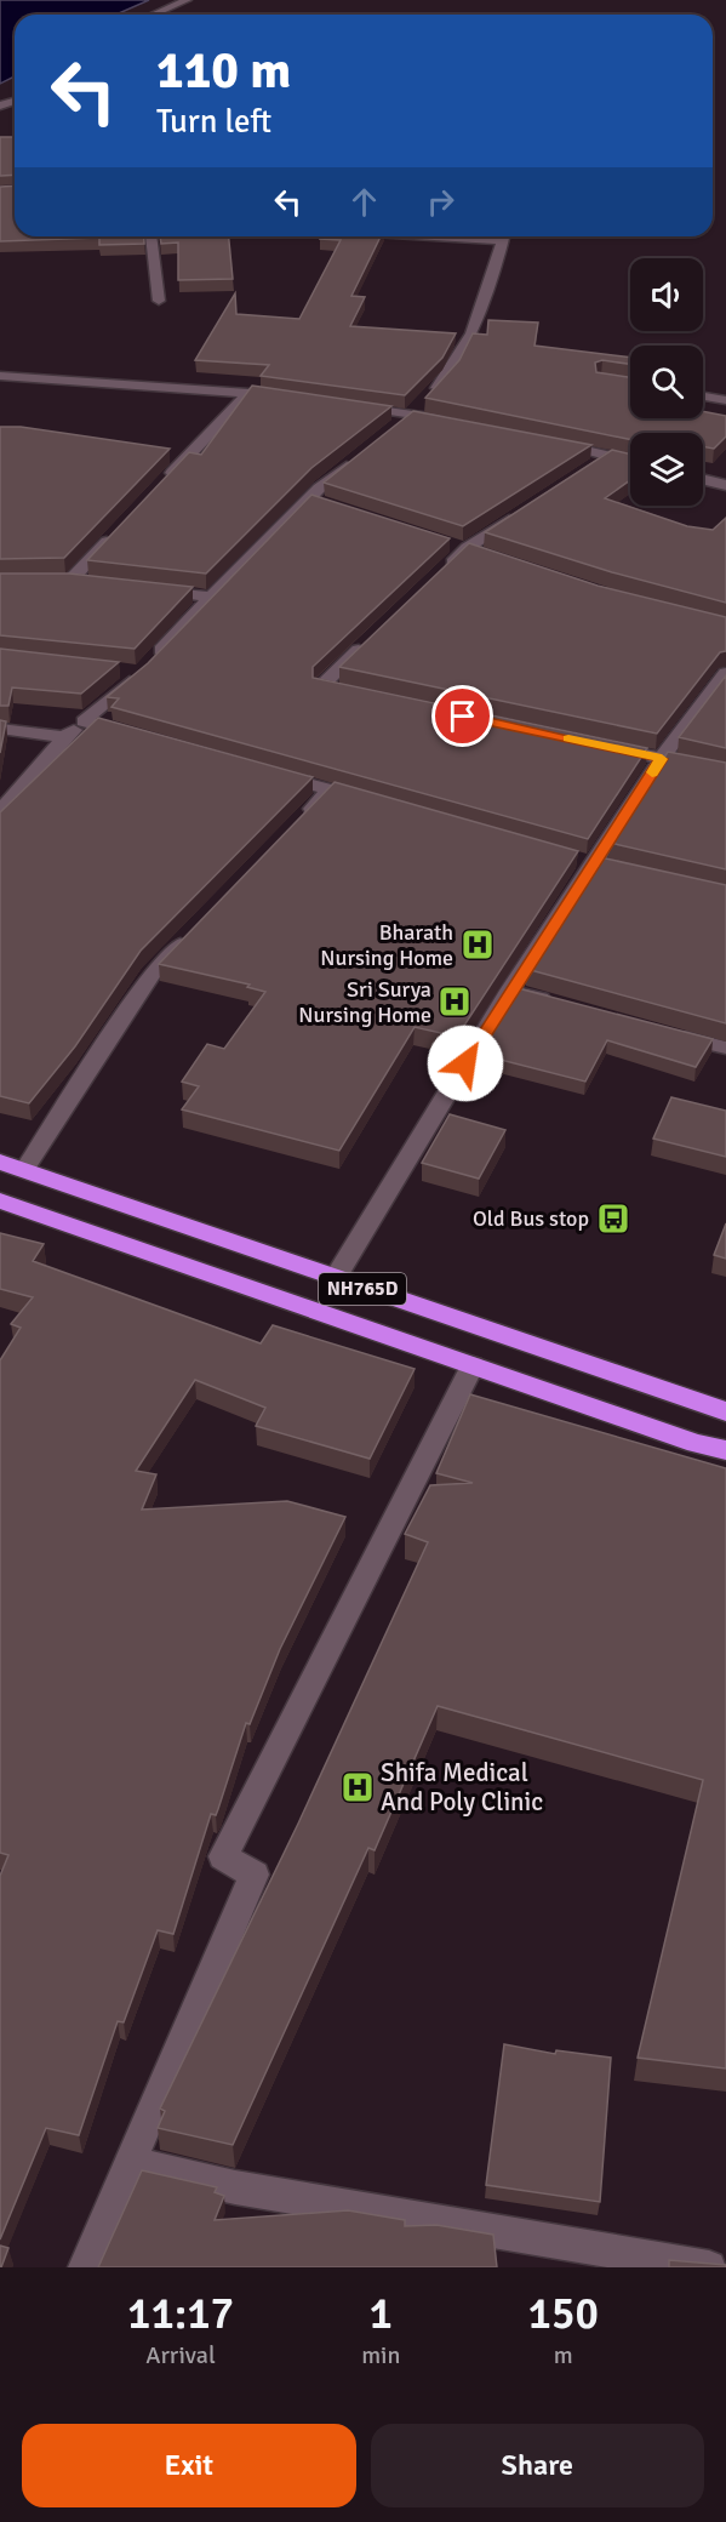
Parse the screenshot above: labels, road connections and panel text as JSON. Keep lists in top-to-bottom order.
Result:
{
  "streets": {
    "highway": ["NH765D"]
  },
  "places": {
    "hospital": ["Bharath Nursing Home", "Sri Surya Nursing Home", "Shifa Medical And Poly Clinic"],
    "bus stop": ["Old Bus stop"]
  },
  "page": {
    "turn": ["110 m", "Turn left"],
    "eta": [
      "11:17",
      "Arrival",
      "1",
      "min",
      "150",
      "m"
    ],
    "buttons": ["Exit", "Share"]
  }
}
